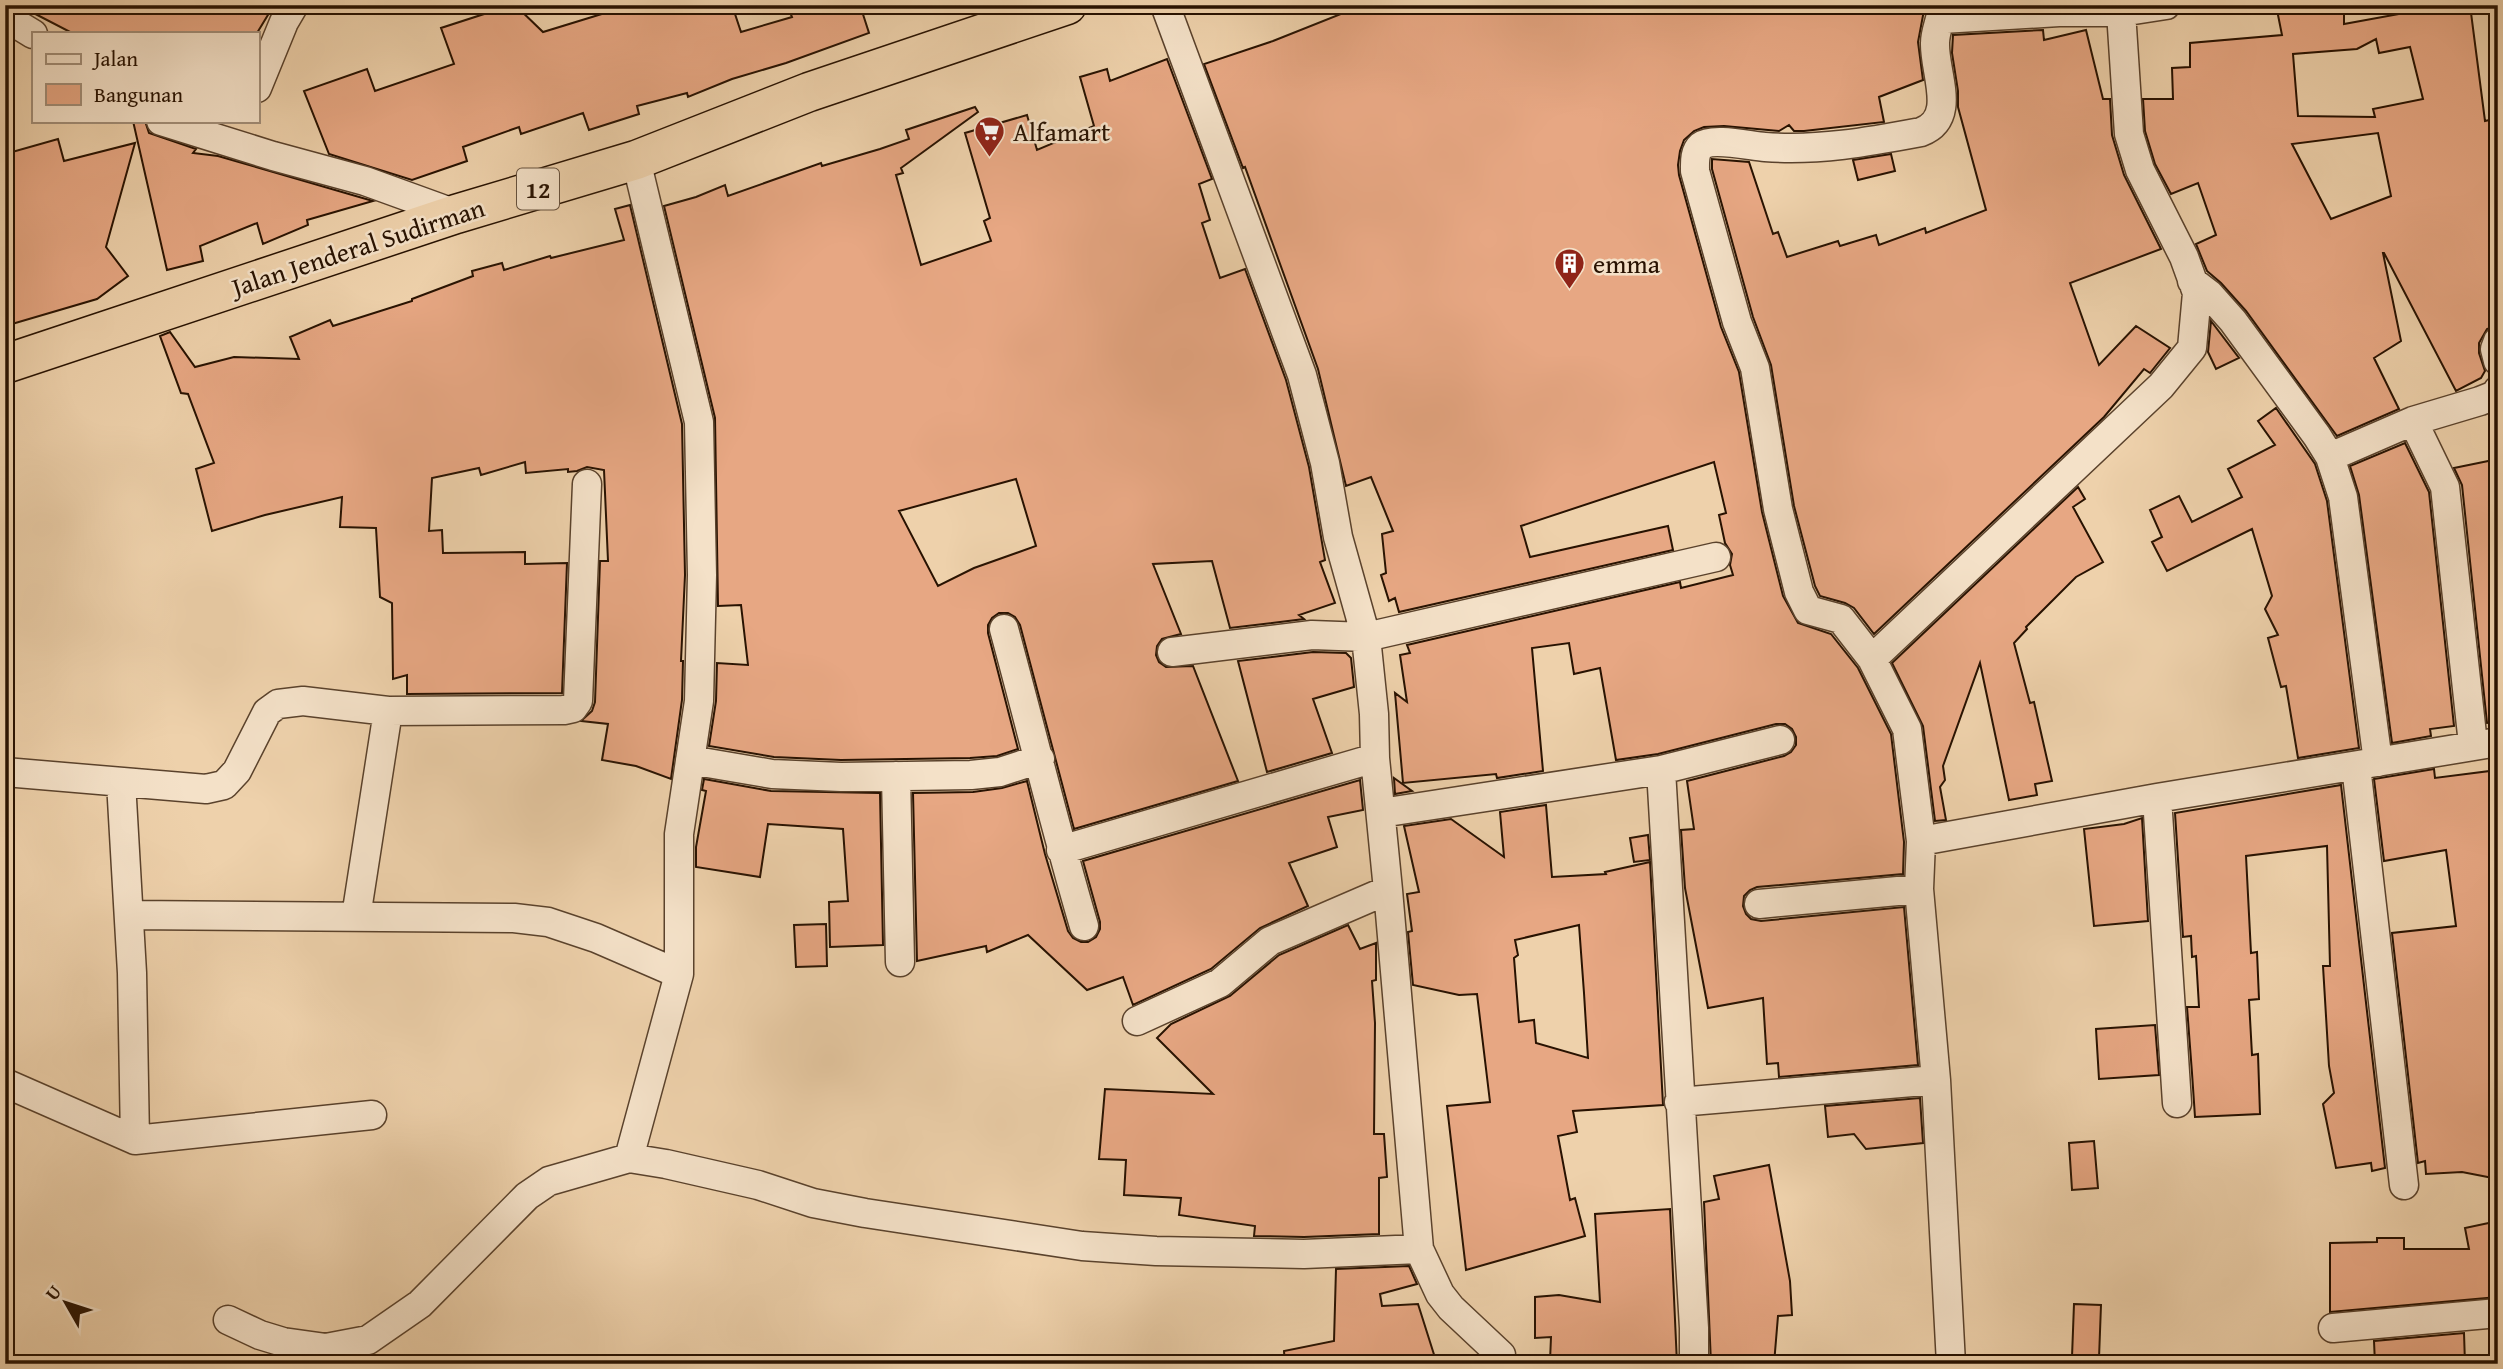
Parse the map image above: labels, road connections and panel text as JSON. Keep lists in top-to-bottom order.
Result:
{
  "streets": {
    "highway": ["12", "Jalan Jenderal Sudirman"]
  },
  "places": {
    "supermarket": ["Alfamart"],
    "building": ["emma"]
  },
  "legend": ["Jalan", "Bangunan"],
  "north": "top left"
}
